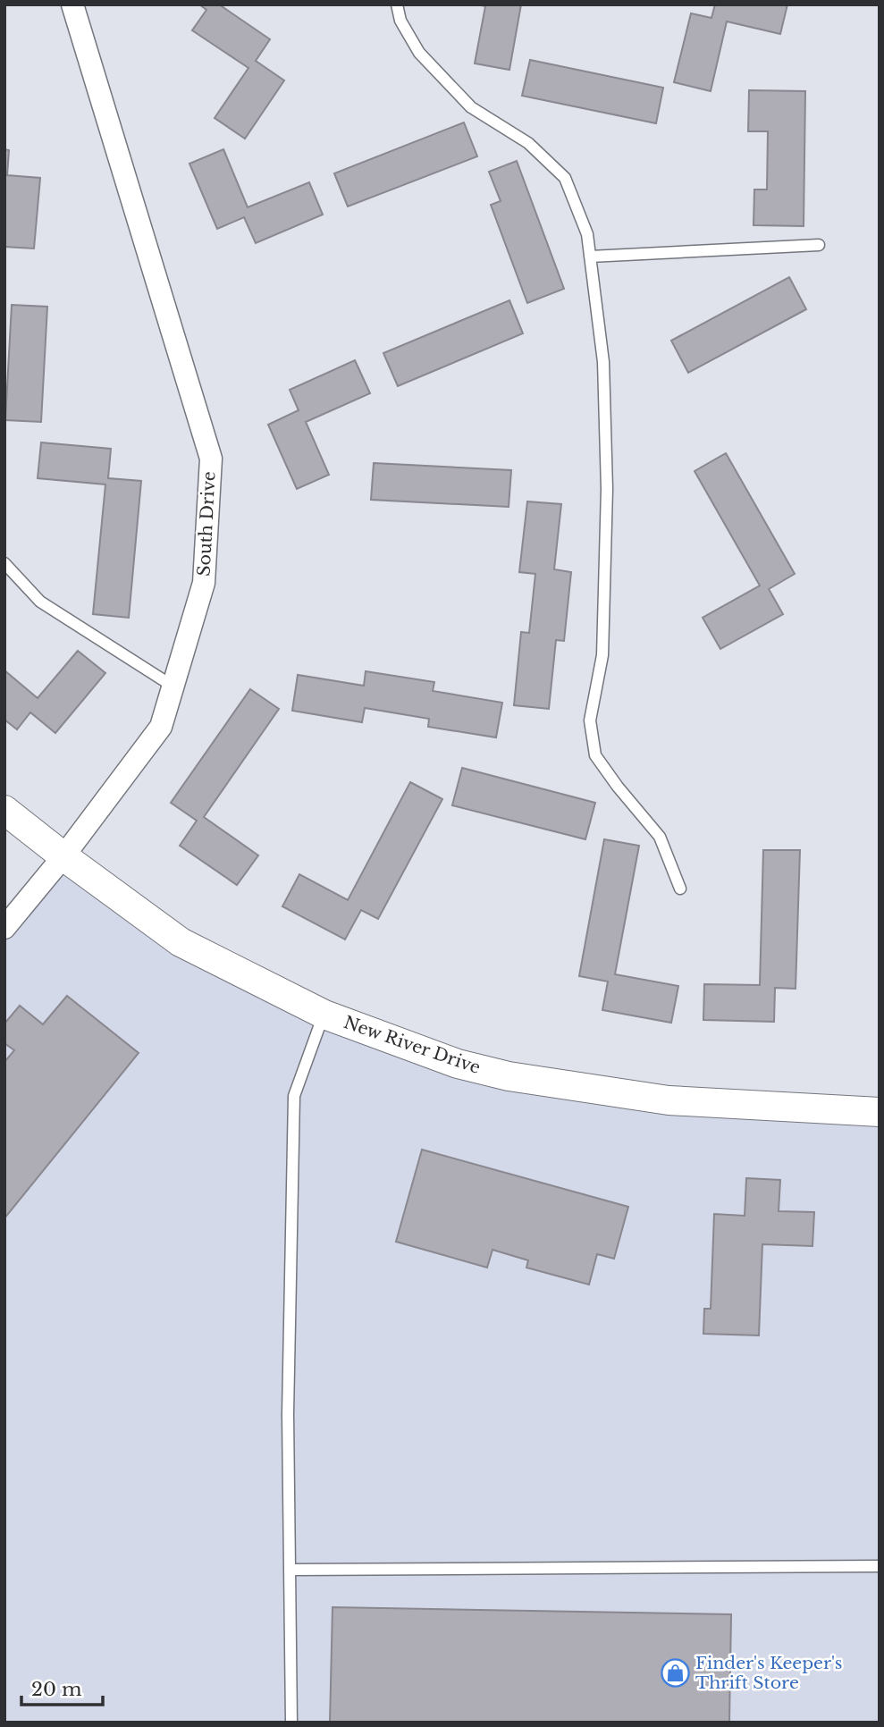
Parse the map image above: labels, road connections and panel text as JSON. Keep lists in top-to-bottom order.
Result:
{
  "streets": {
    "street": ["South Drive", "New River Drive"]
  },
  "crossings": [
    ["South Drive", "New River Drive"]
  ],
  "places": {
    "shop": ["Finder's Keeper's Thrift Store"]
  },
  "scale_bar": "20 m"
}
